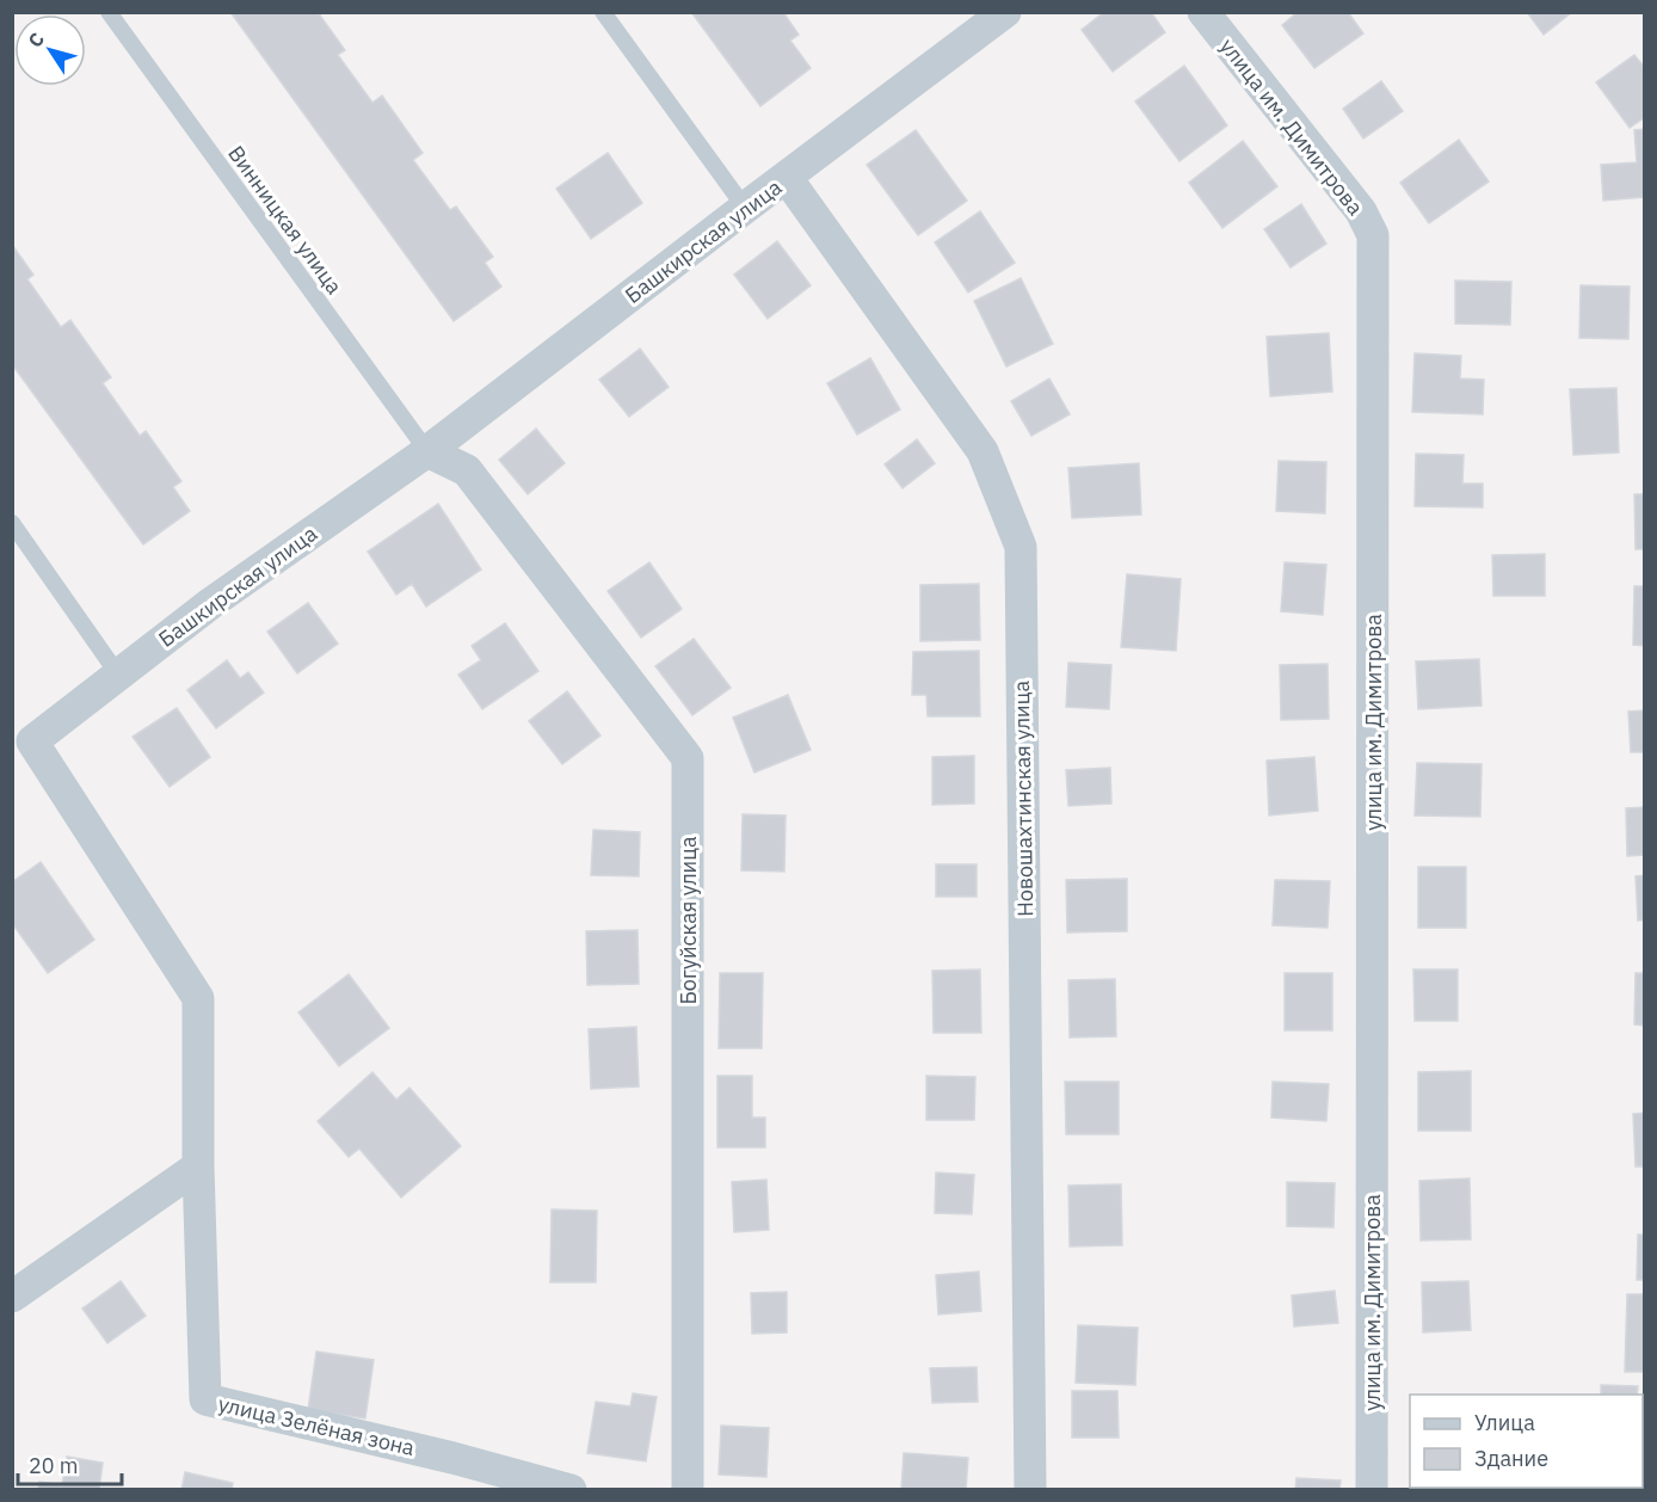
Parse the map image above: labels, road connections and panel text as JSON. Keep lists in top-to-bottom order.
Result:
{
  "streets": {
    "street": [
      "улица им. Димитрова",
      "Башкирская улица",
      "Новошахтинская улица",
      "Богуйская улица",
      "улица Зелёная зона"
    ],
    "lane": ["Винницкая улица"]
  },
  "crossings": [
    ["Винницкая улица", "Башкирская улица"],
    ["Винницкая улица", "Богуйская улица"],
    ["Башкирская улица", "Новошахтинская улица"],
    ["Башкирская улица", "Богуйская улица"],
    ["Башкирская улица", "улица Зелёная зона"]
  ],
  "legend": ["Улица", "Здание"],
  "scale_bar": "20 m",
  "north": "top left"
}
